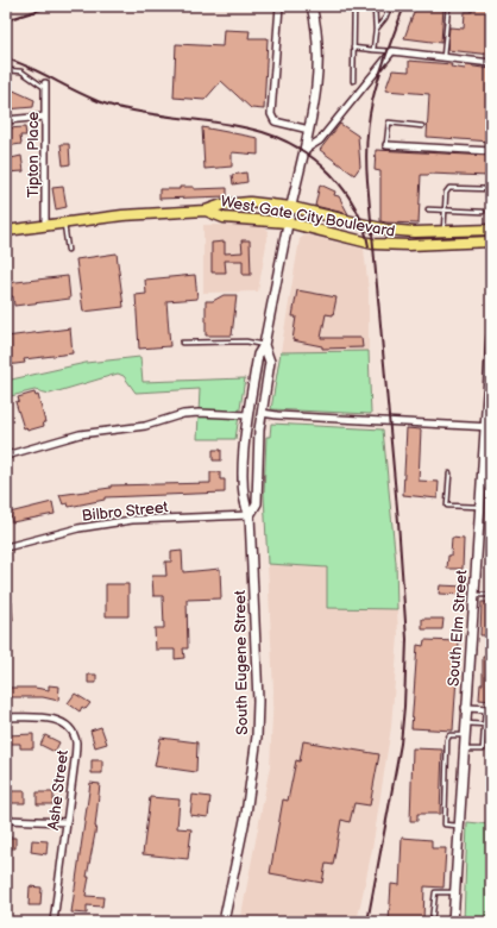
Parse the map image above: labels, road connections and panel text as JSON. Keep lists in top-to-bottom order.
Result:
{
  "streets": {
    "main road": ["West Gate City Boulevard", "South Elm Street", "South Eugene Street"],
    "street": ["Tipton Place", "Bilbro Street", "Ashe Street"]
  },
  "crossings": [
    ["Tipton Place", "West Gate City Boulevard"],
    ["West Gate City Boulevard", "South Eugene Street"],
    ["Bilbro Street", "South Eugene Street"]
  ]
}
